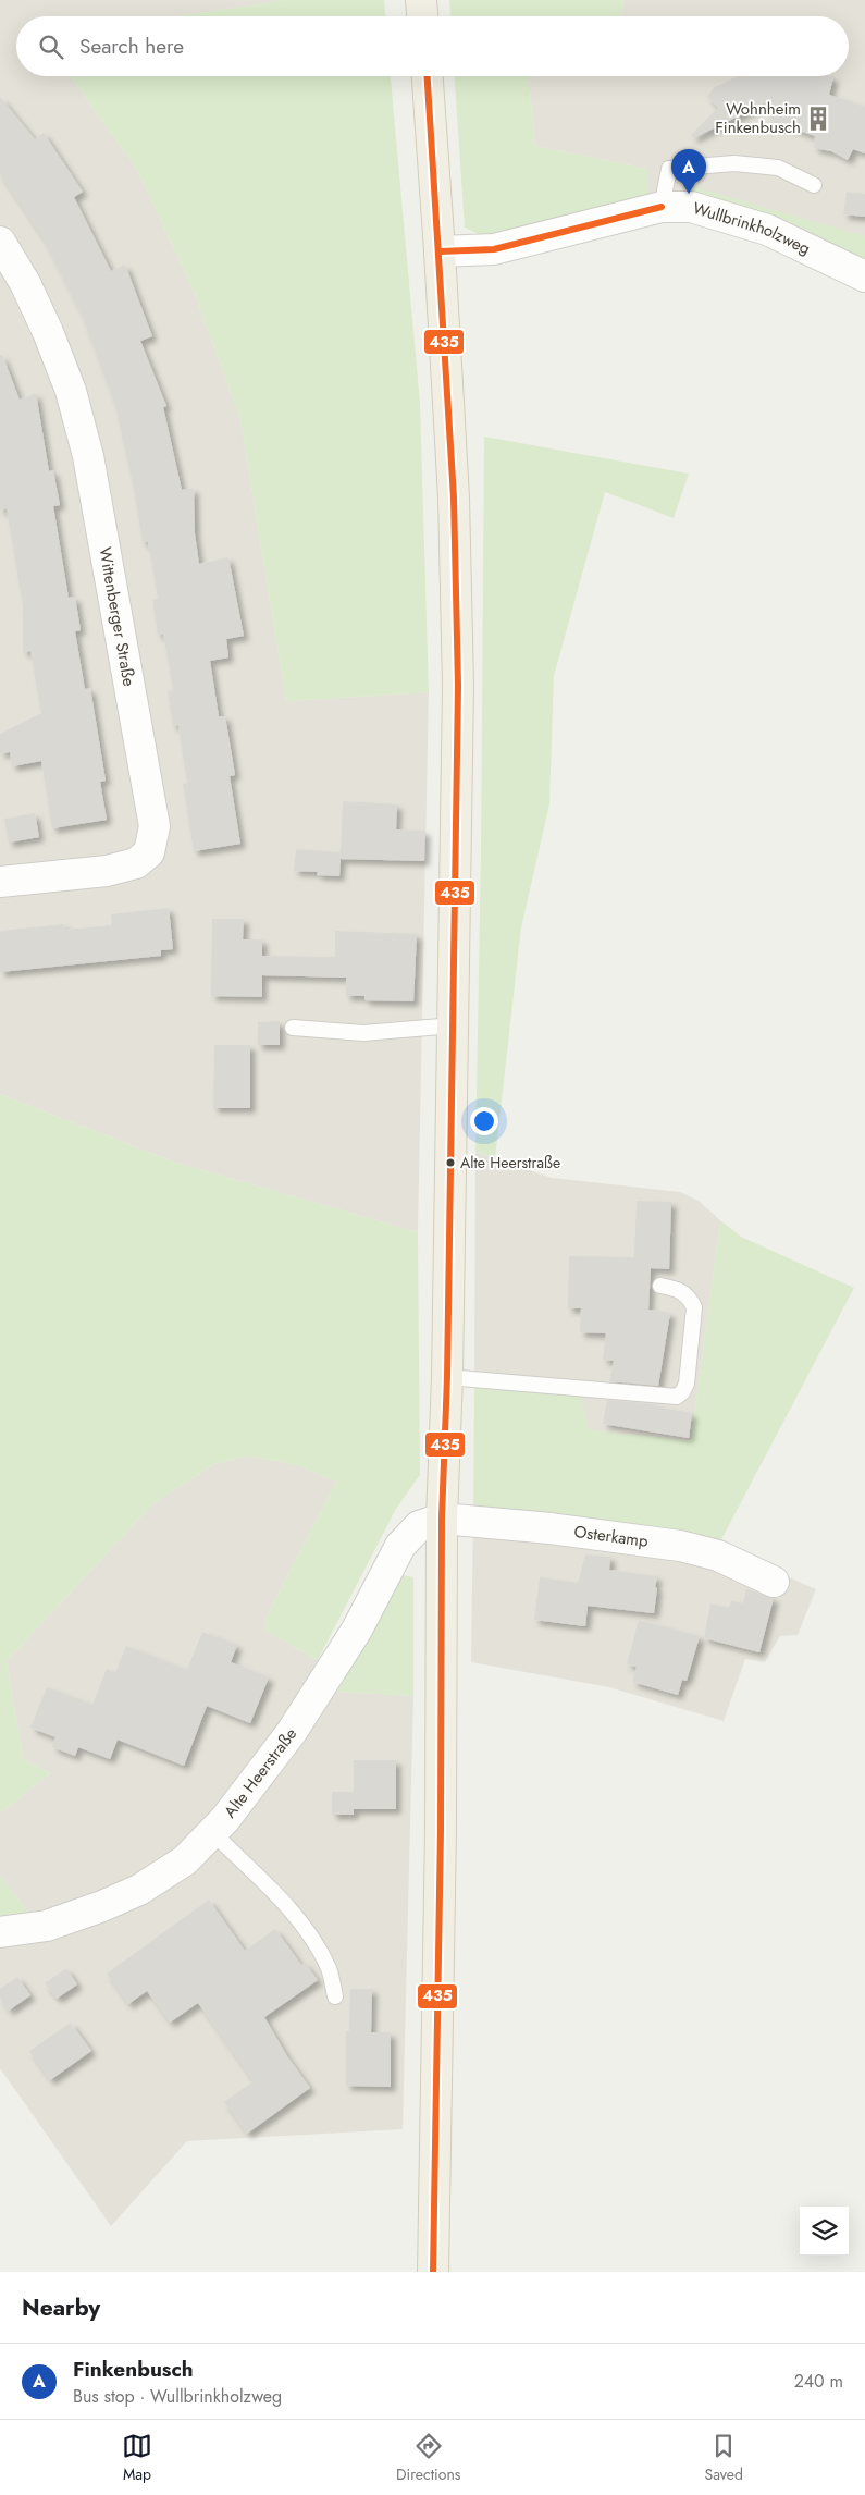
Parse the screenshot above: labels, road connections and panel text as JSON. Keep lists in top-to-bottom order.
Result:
{
  "streets": {
    "street": [
      "Wullbrinkholzweg",
      "Wittenberger Straße",
      "Osterkamp",
      "Alte Heerstraße"
    ]
  },
  "crossings": [
    ["Osterkamp", "Alte Heerstraße"]
  ],
  "places": {
    "building": ["Wohnheim Finkenbusch"],
    "other": ["Alte Heerstraße"]
  },
  "lines": ["transit line 435"],
  "page": {
    "search": "Search here",
    "pins": "A",
    "heading": "Nearby",
    "list": [
      {
        "mark": "A",
        "name": "Finkenbusch",
        "note": "Bus stop · Wullbrinkholzweg",
        "value": "240 m"
      }
    ],
    "nav": ["Map", "Directions", "Saved"]
  }
}
